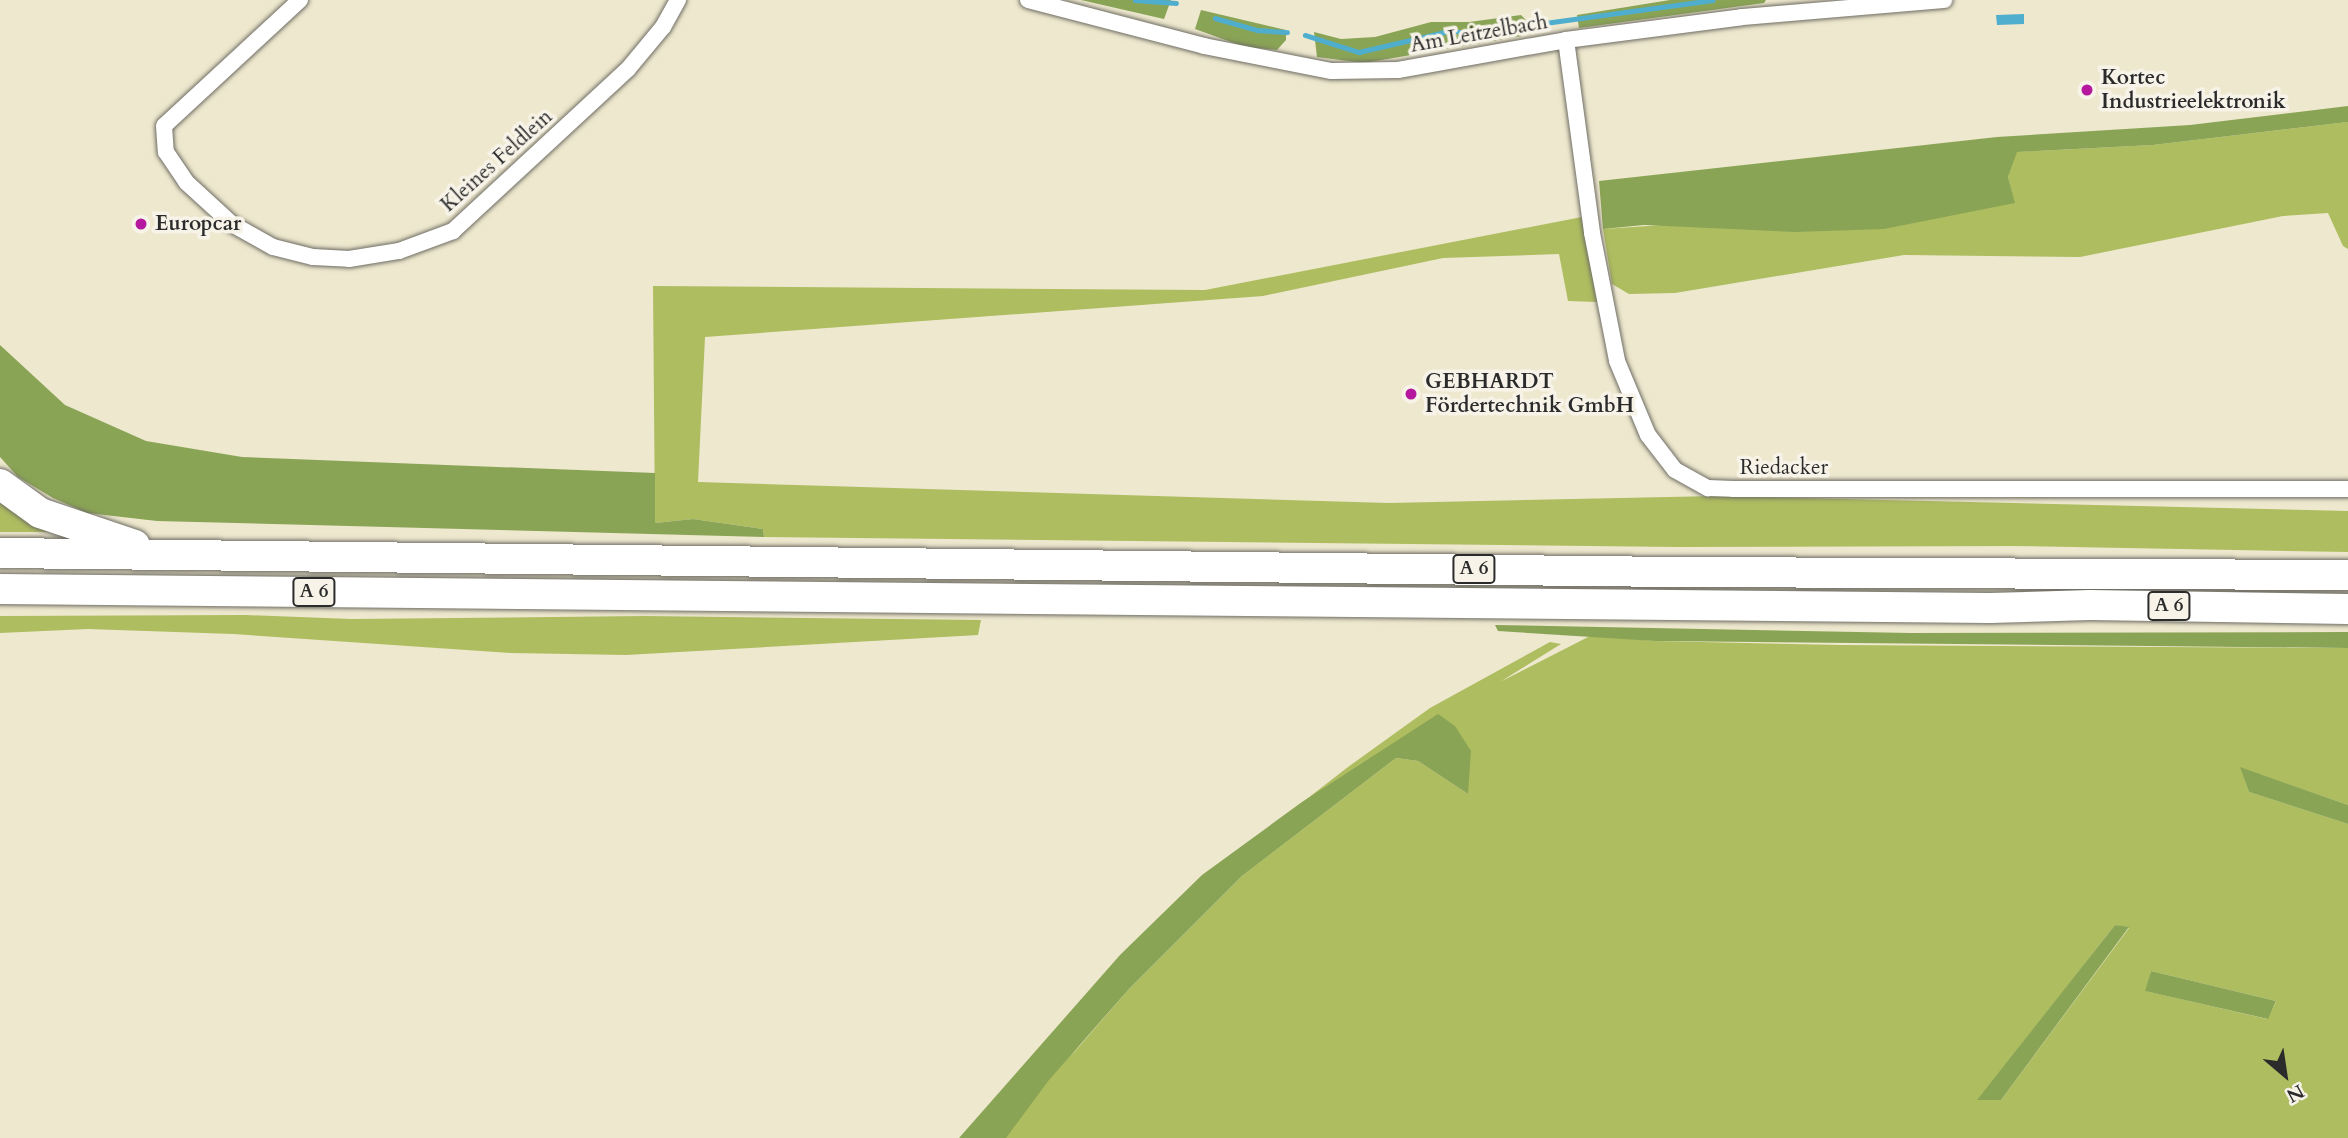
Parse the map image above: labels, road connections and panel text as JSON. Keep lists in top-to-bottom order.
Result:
{
  "streets": {
    "highway": ["A 6"],
    "street": ["Am Leitzelbach", "Kleines Feldlein", "Riedacker"]
  },
  "crossings": [
    ["Am Leitzelbach", "Riedacker"]
  ],
  "places": ["Kortec Industrieelektronik", "Europcar", "GEBHARDT Fördertechnik GmbH"],
  "north": "bottom right"
}
